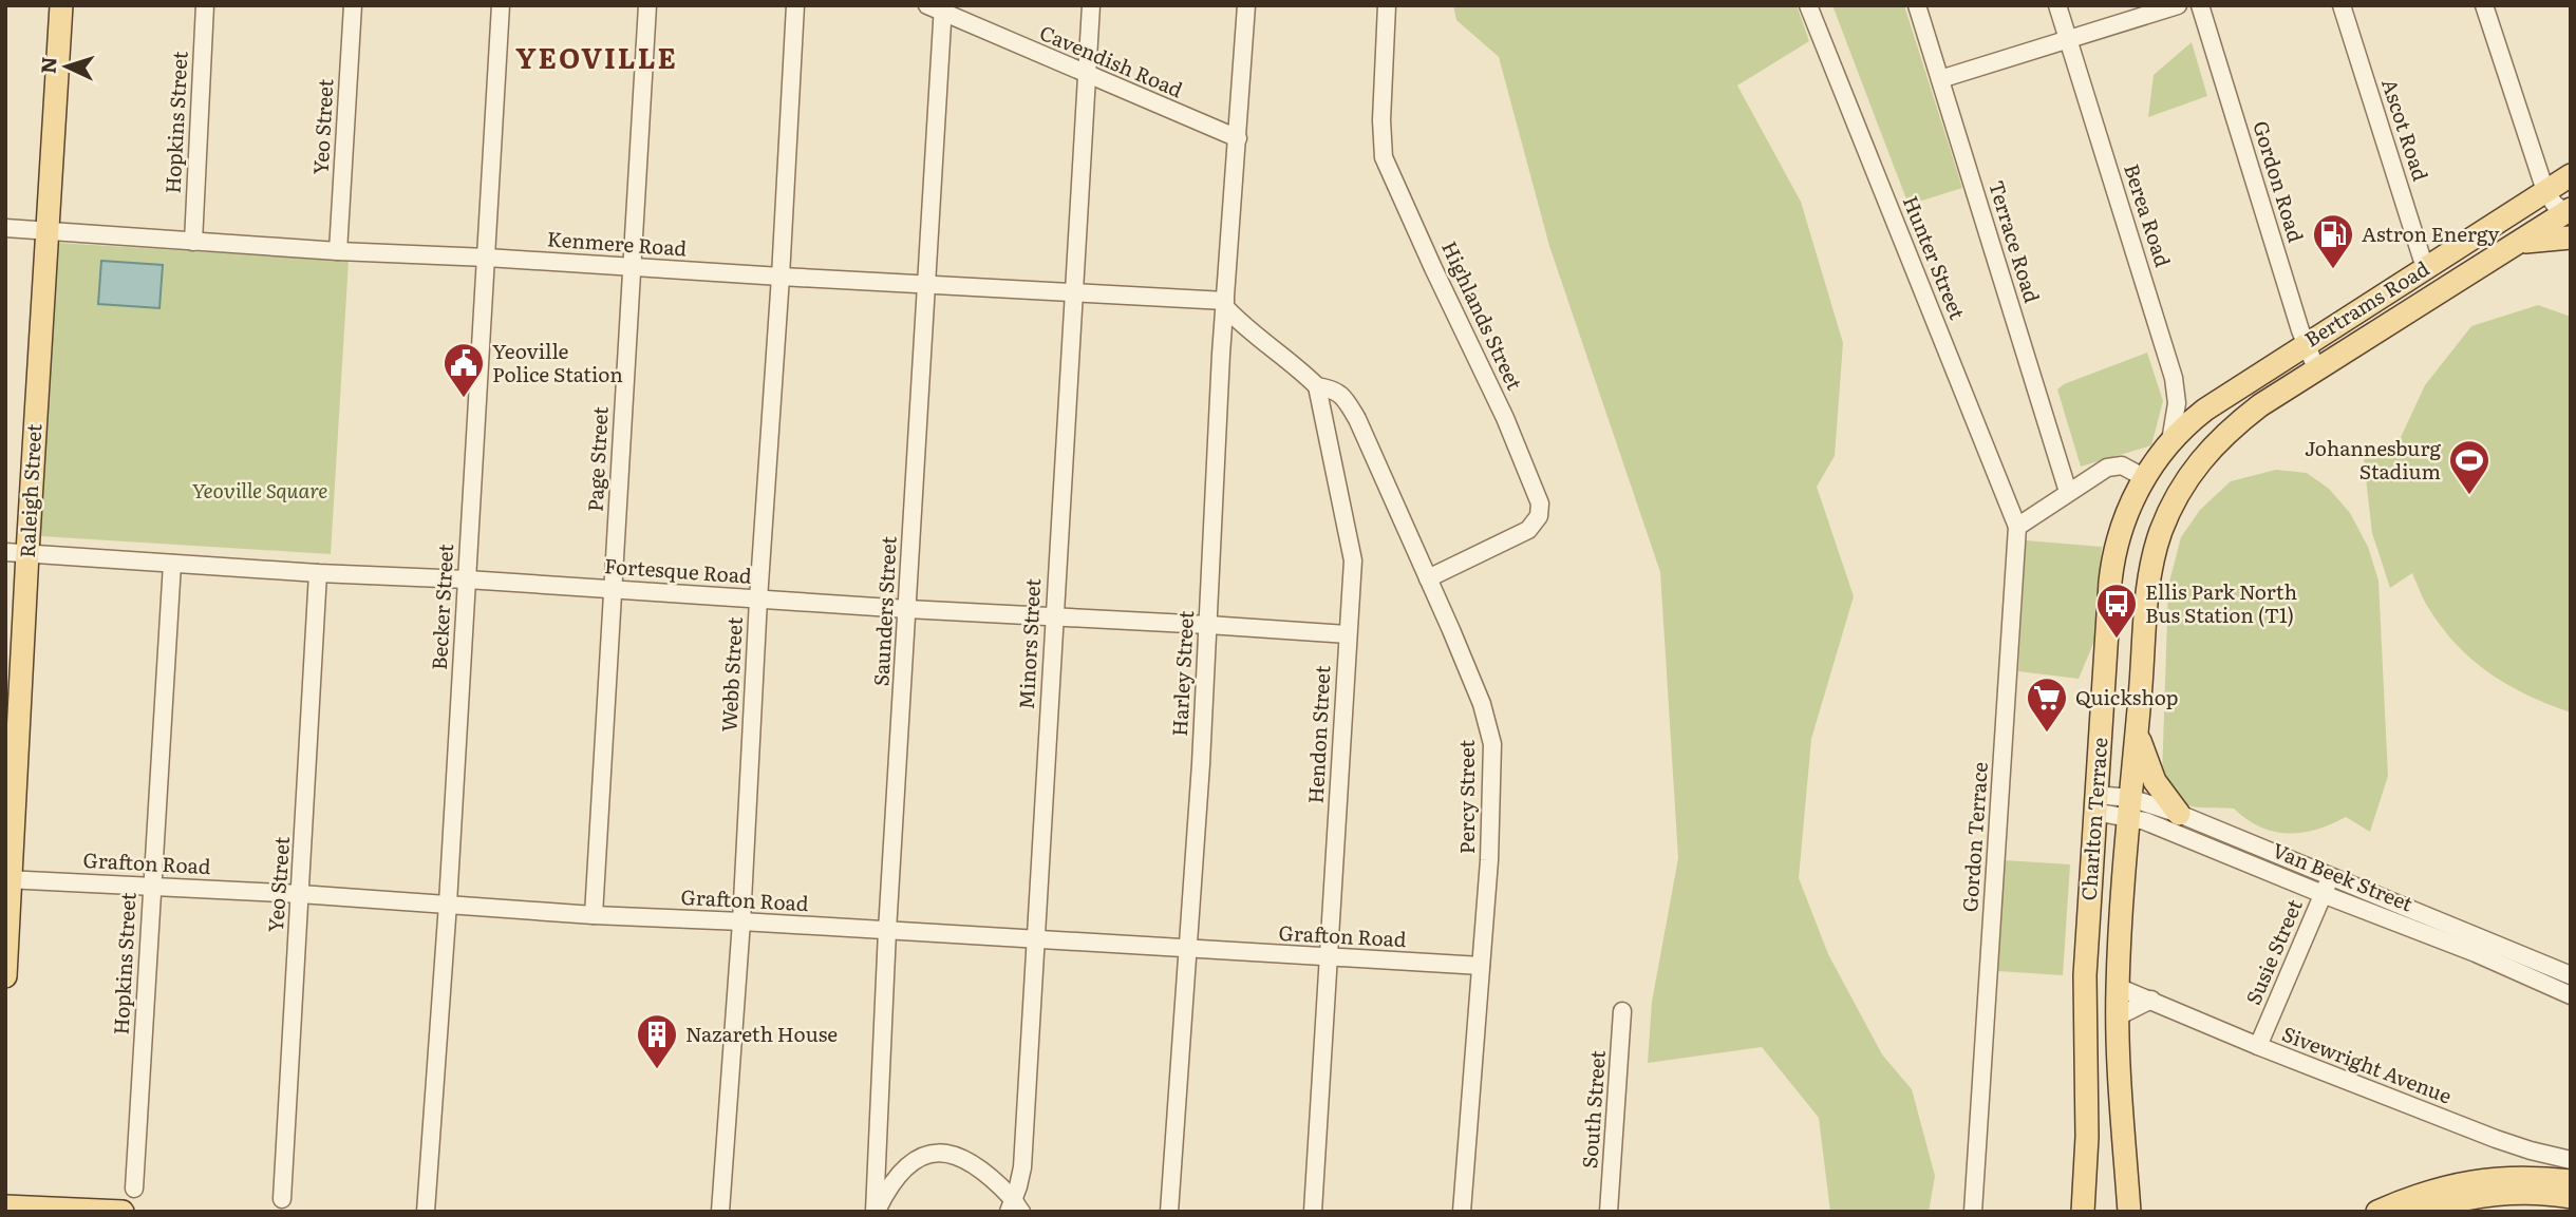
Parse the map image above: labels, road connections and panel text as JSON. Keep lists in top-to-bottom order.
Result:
{
  "streets": {
    "main road": ["Bertrams Road", "Raleigh Street", "Charlton Terrace"],
    "street": [
      "Cavendish Road",
      "Hopkins Street",
      "Yeo Street",
      "Ascot Road",
      "Gordon Road",
      "Berea Road",
      "Terrace Road",
      "Kenmere Road",
      "Hunter Street",
      "Highlands Street",
      "Page Street",
      "Fortesque Road",
      "Becker Street",
      "Saunders Street",
      "Minors Street",
      "Harley Street",
      "Webb Street",
      "Hendon Street",
      "Percy Street",
      "Gordon Terrace",
      "Grafton Road",
      "Van Beek Street",
      "Susie Street",
      "Sivewright Avenue",
      "South Street"
    ]
  },
  "crossings": [
    ["Cavendish Road", "Saunders Street"],
    ["Cavendish Road", "Minors Street"],
    ["Cavendish Road", "Harley Street"],
    ["Hopkins Street", "Kenmere Road"],
    ["Hopkins Street", "Fortesque Road"],
    ["Hopkins Street", "Grafton Road"],
    ["Yeo Street", "Kenmere Road"],
    ["Yeo Street", "Fortesque Road"],
    ["Yeo Street", "Grafton Road"],
    ["Ascot Road", "Bertrams Road"],
    ["Gordon Road", "Bertrams Road"],
    ["Berea Road", "Bertrams Road"],
    ["Berea Road", "Charlton Terrace"],
    ["Kenmere Road", "Page Street"],
    ["Kenmere Road", "Raleigh Street"],
    ["Kenmere Road", "Becker Street"],
    ["Kenmere Road", "Saunders Street"],
    ["Kenmere Road", "Minors Street"],
    ["Kenmere Road", "Harley Street"],
    ["Kenmere Road", "Webb Street"],
    ["Hunter Street", "Gordon Terrace"],
    ["Bertrams Road", "Charlton Terrace"],
    ["Highlands Street", "Percy Street"],
    ["Page Street", "Fortesque Road"],
    ["Page Street", "Grafton Road"],
    ["Raleigh Street", "Fortesque Road"],
    ["Raleigh Street", "Grafton Road"],
    ["Fortesque Road", "Becker Street"],
    ["Fortesque Road", "Saunders Street"],
    ["Fortesque Road", "Minors Street"],
    ["Fortesque Road", "Harley Street"],
    ["Fortesque Road", "Webb Street"],
    ["Fortesque Road", "Hendon Street"],
    ["Becker Street", "Grafton Road"],
    ["Saunders Street", "Grafton Road"],
    ["Minors Street", "Grafton Road"],
    ["Harley Street", "Grafton Road"],
    ["Webb Street", "Grafton Road"],
    ["Hendon Street", "Percy Street"],
    ["Hendon Street", "Grafton Road"],
    ["Percy Street", "Grafton Road"],
    ["Charlton Terrace", "Van Beek Street"],
    ["Charlton Terrace", "Sivewright Avenue"],
    ["Van Beek Street", "Susie Street"],
    ["Susie Street", "Sivewright Avenue"]
  ],
  "districts": ["YEOVILLE"],
  "parks": ["Yeoville Square"],
  "places": {
    "fuel station": ["Astron Energy"],
    "public building": ["Yeoville Police Station"],
    "sports": ["Johannesburg Stadium"],
    "bus stop": ["Ellis Park North Bus Station (T1)"],
    "supermarket": ["Quickshop"],
    "building": ["Nazareth House"]
  },
  "north": "left"
}
